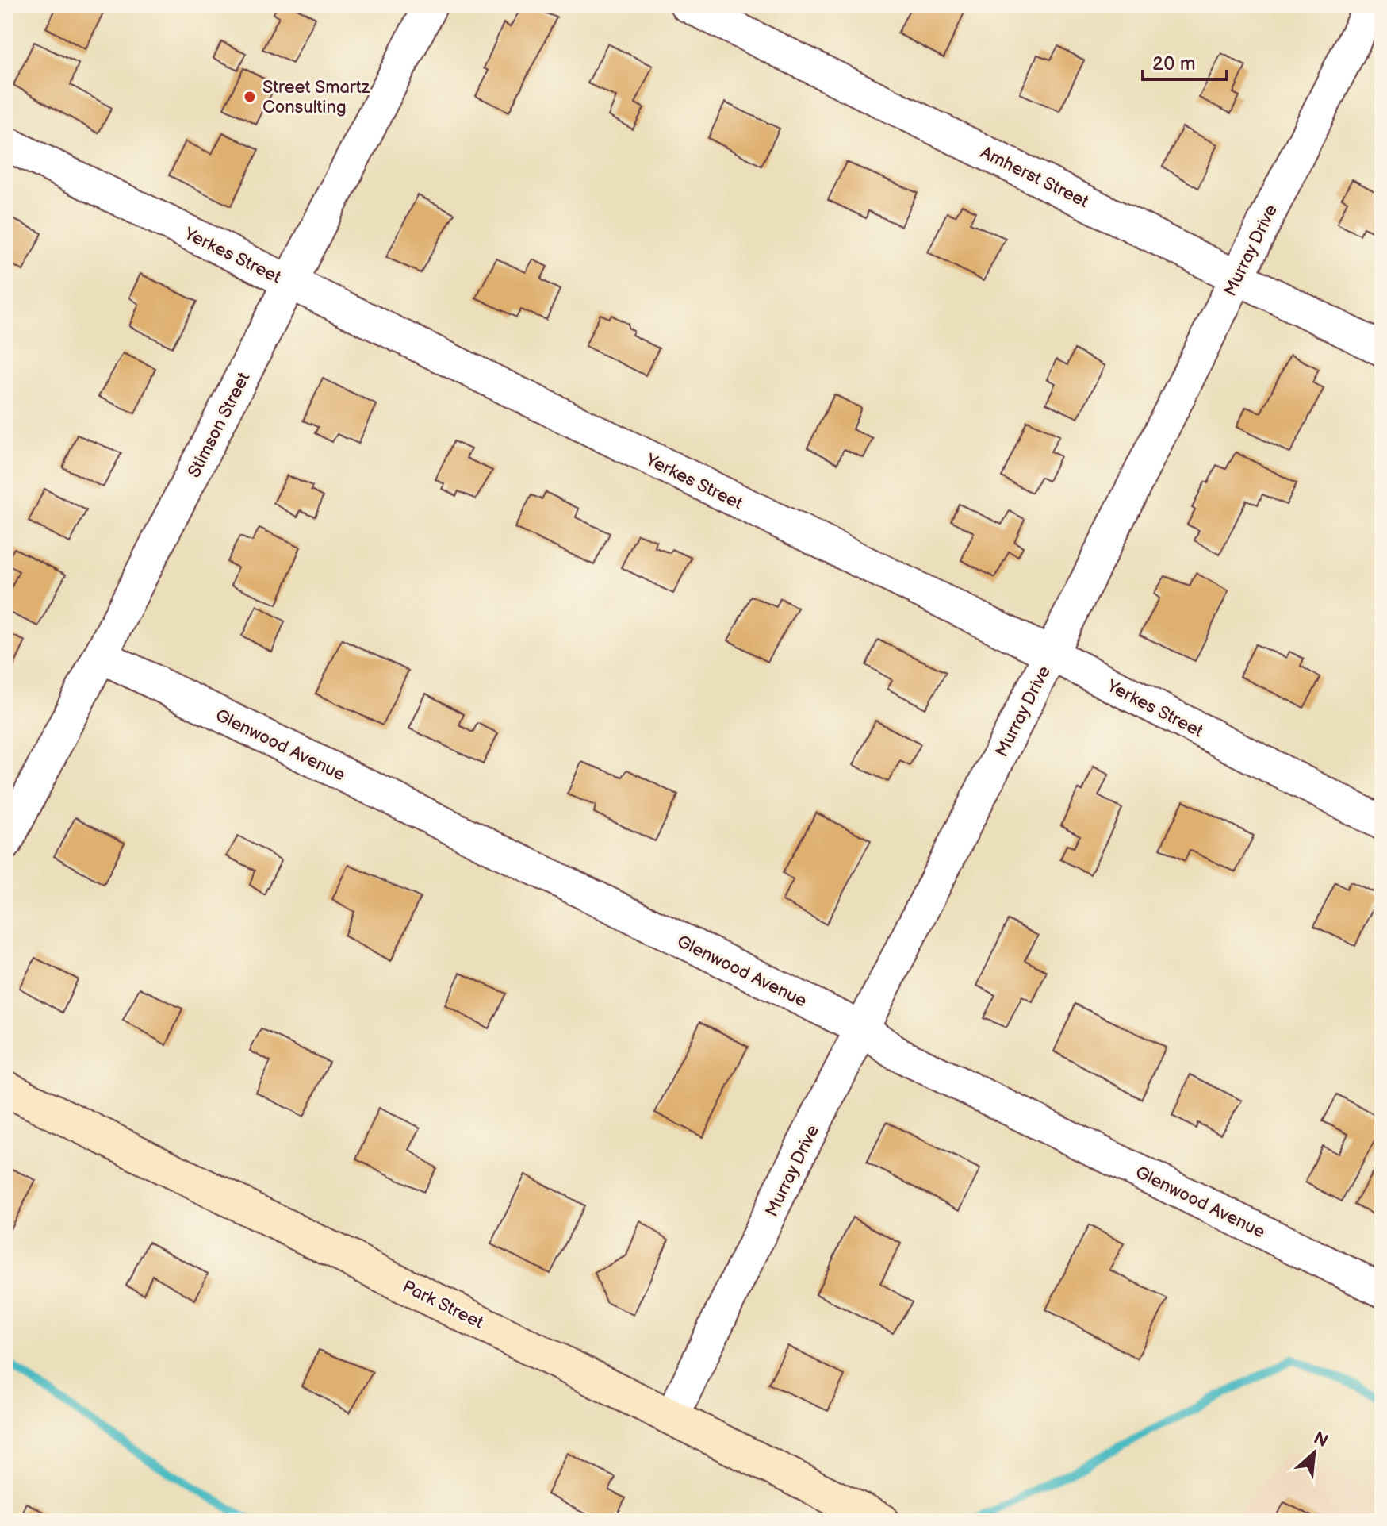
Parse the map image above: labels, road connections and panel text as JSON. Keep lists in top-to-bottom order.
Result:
{
  "streets": {
    "street": [
      "Amherst Street",
      "Murray Drive",
      "Yerkes Street",
      "Stimson Street",
      "Glenwood Avenue",
      "Park Street"
    ]
  },
  "crossings": [
    ["Amherst Street", "Murray Drive"],
    ["Murray Drive", "Yerkes Street"],
    ["Murray Drive", "Glenwood Avenue"],
    ["Murray Drive", "Park Street"],
    ["Yerkes Street", "Stimson Street"],
    ["Stimson Street", "Glenwood Avenue"]
  ],
  "places": ["Street Smartz Consulting"],
  "scale_bar": "20 m",
  "north": "top right"
}
